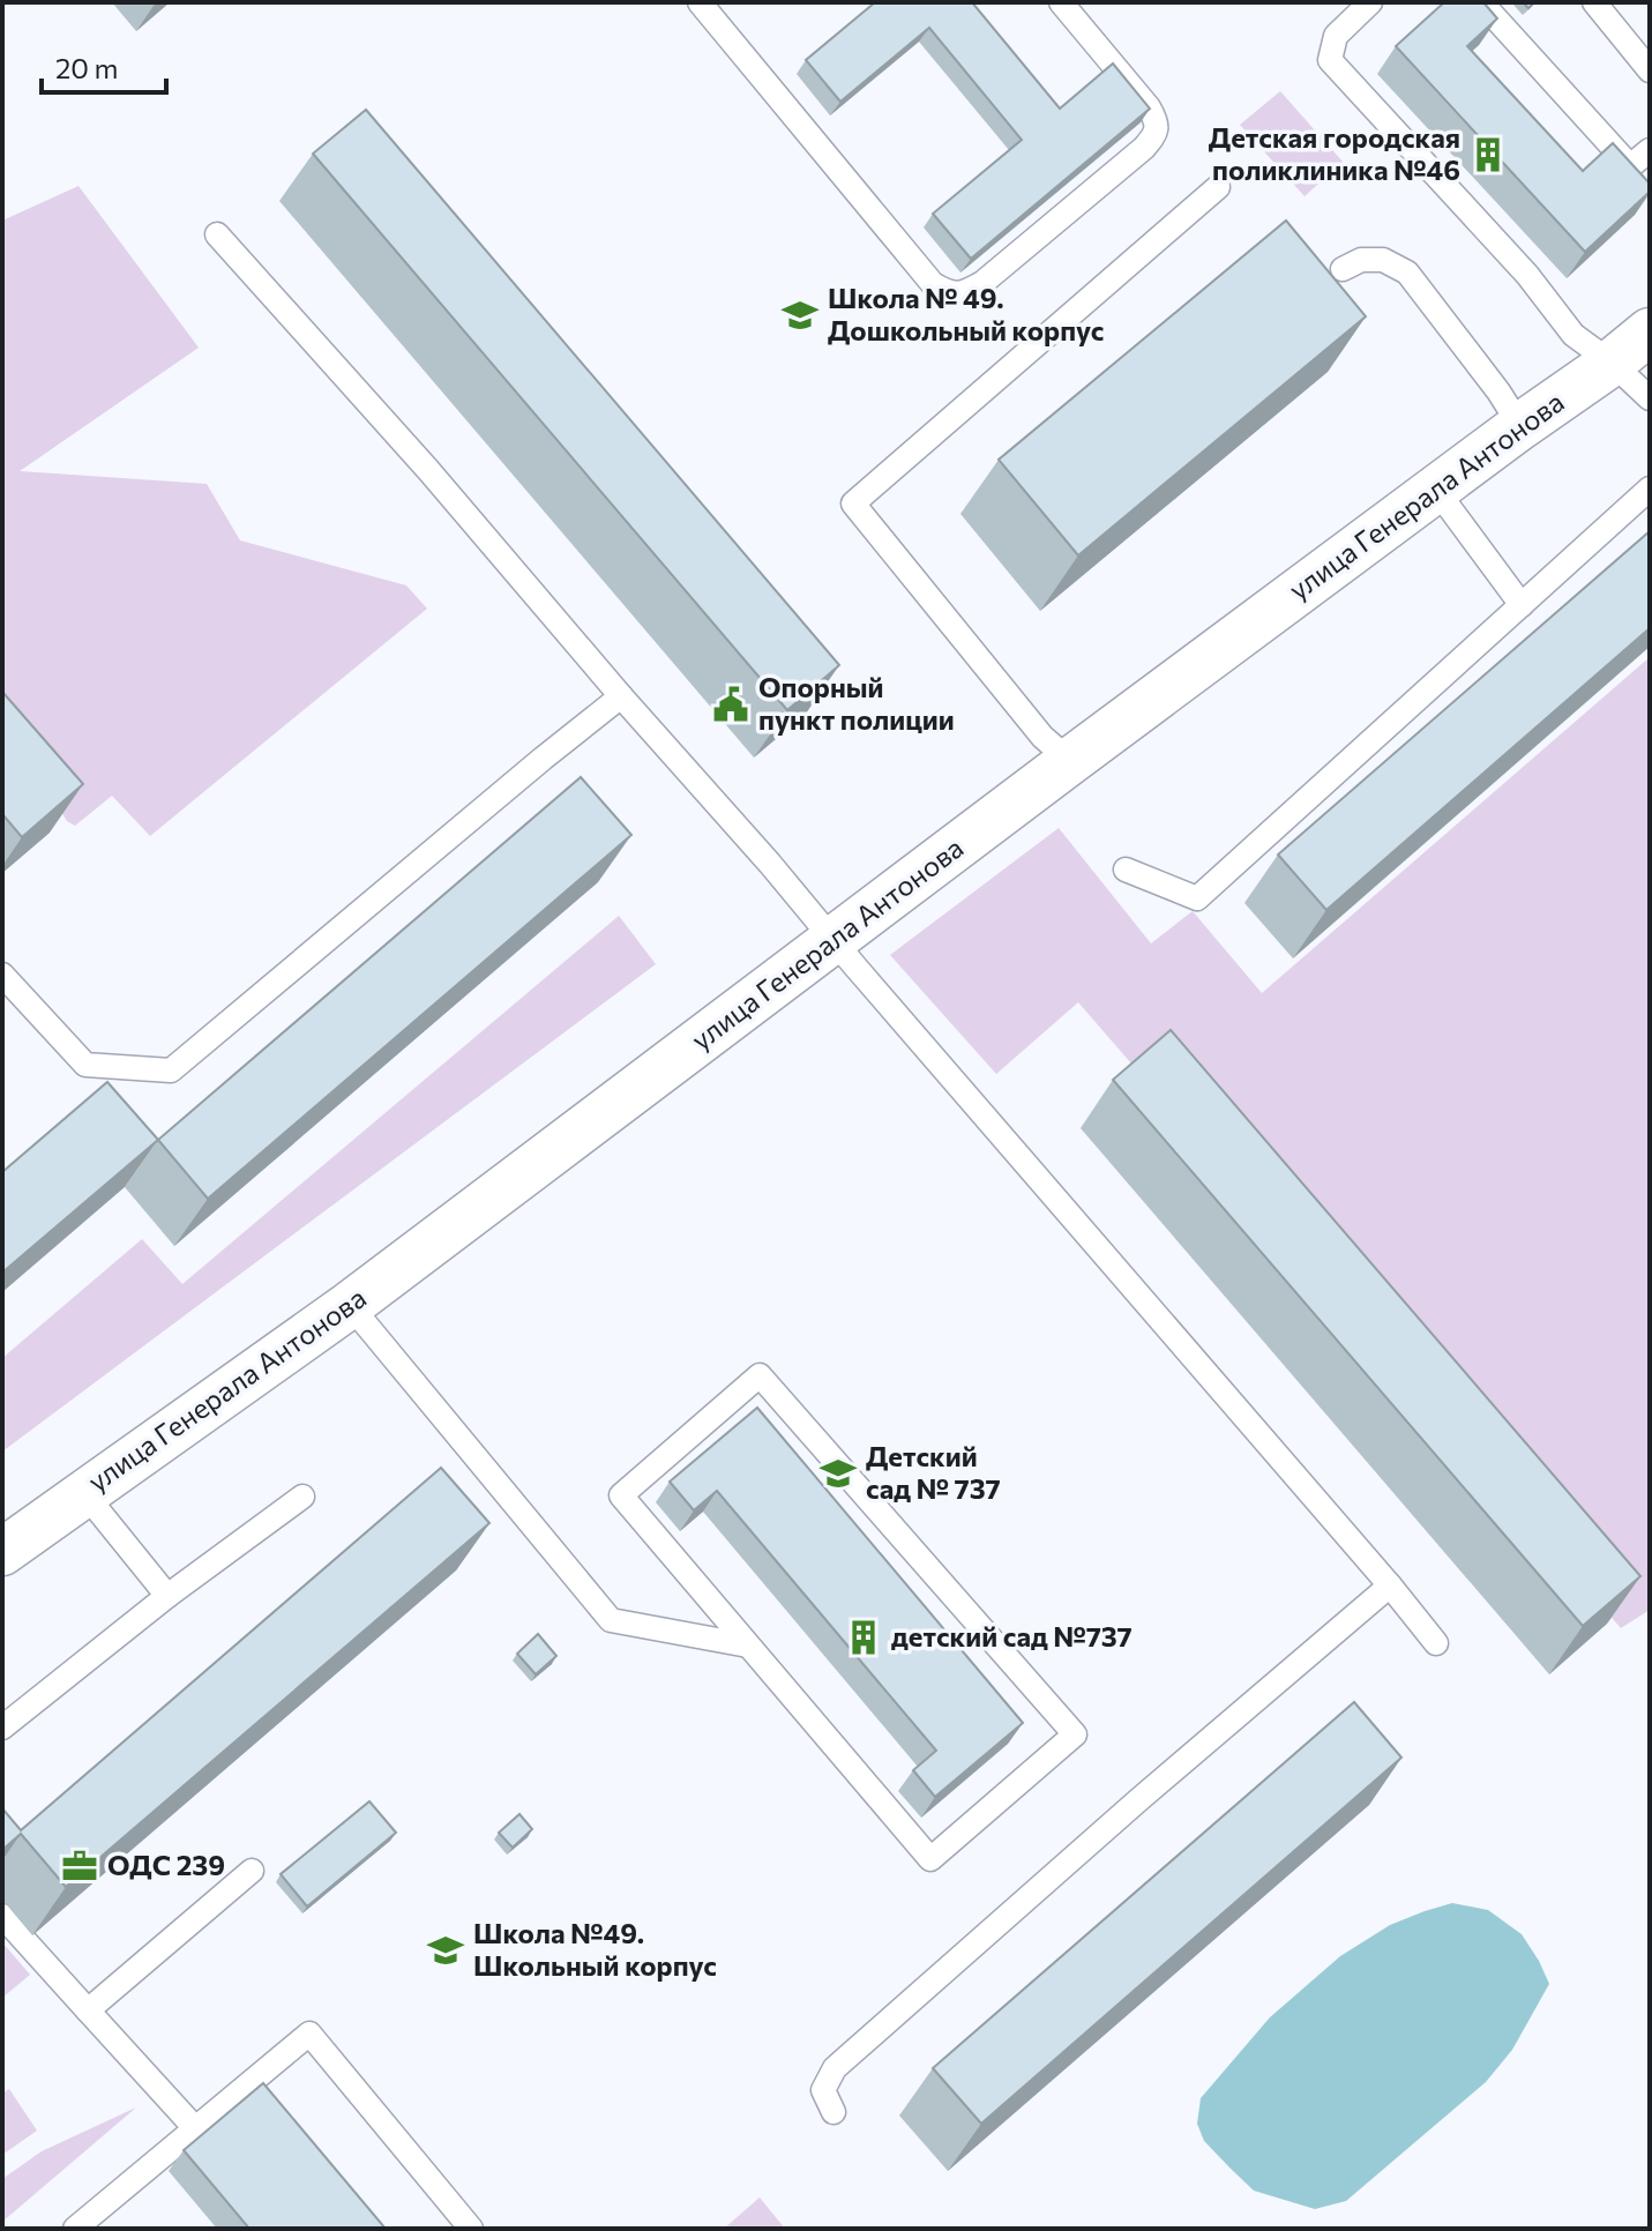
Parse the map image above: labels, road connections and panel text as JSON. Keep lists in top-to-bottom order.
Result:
{
  "streets": {
    "street": ["улица Генерала Антонова"]
  },
  "places": {
    "building": ["Детская городская поликлиника №46", "детский сад №737"],
    "school or university": ["Школа № 49. Дошкольный корпус", "Детский сад № 737", "Школа №49. Школьный корпус"],
    "public building": ["Опорный пункт полиции"],
    "office": ["ОДС 239"]
  },
  "scale_bar": "20 m"
}
